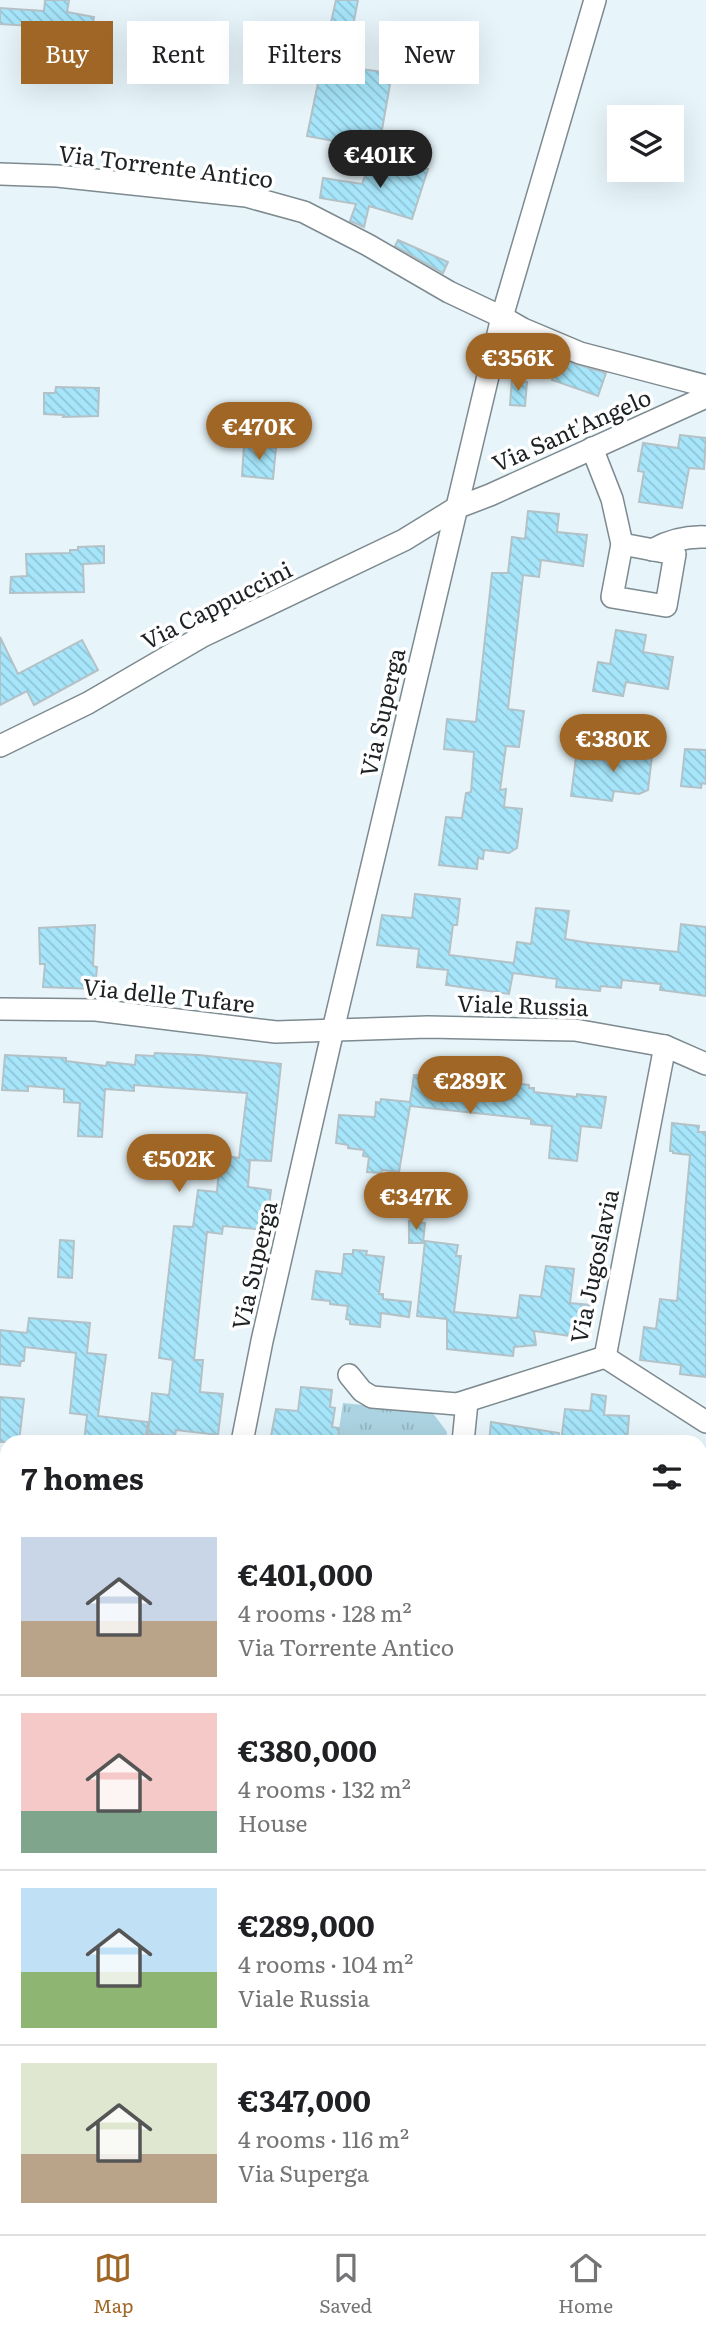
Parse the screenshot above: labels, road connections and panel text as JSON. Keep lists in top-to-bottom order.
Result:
{
  "streets": {
    "street": [
      "Via Torrente Antico",
      "Via Sant'Angelo",
      "Via Cappuccini",
      "Via Superga",
      "Via delle Tufare",
      "Viale Russia",
      "Via Jugoslavia"
    ]
  },
  "crossings": [
    ["Via Torrente Antico", "Via Superga"],
    ["Via Sant'Angelo", "Via Cappuccini"],
    ["Via Sant'Angelo", "Via Superga"],
    ["Via Cappuccini", "Via Superga"],
    ["Via Superga", "Via delle Tufare"],
    ["Via Superga", "Viale Russia"],
    ["Via delle Tufare", "Viale Russia"],
    ["Viale Russia", "Via Jugoslavia"]
  ],
  "page": {
    "chip": [
      "Buy",
      "Rent",
      "Filters",
      "New"
    ],
    "price": [
      "€401K",
      "€356K",
      "€470K",
      "€380K",
      "€289K",
      "€502K",
      "€347K"
    ],
    "heading": "7 homes",
    "list": [
      {
        "name": "€401,000",
        "note": "4 rooms · 128 m² · Via Torrente Antico"
      },
      {
        "name": "€380,000",
        "note": "4 rooms · 132 m² · House"
      },
      {
        "name": "€289,000",
        "note": "4 rooms · 104 m² · Viale Russia"
      },
      {
        "name": "€347,000",
        "note": "4 rooms · 116 m² · Via Superga"
      }
    ],
    "tabs": ["Map", "Saved", "Home"]
  }
}
